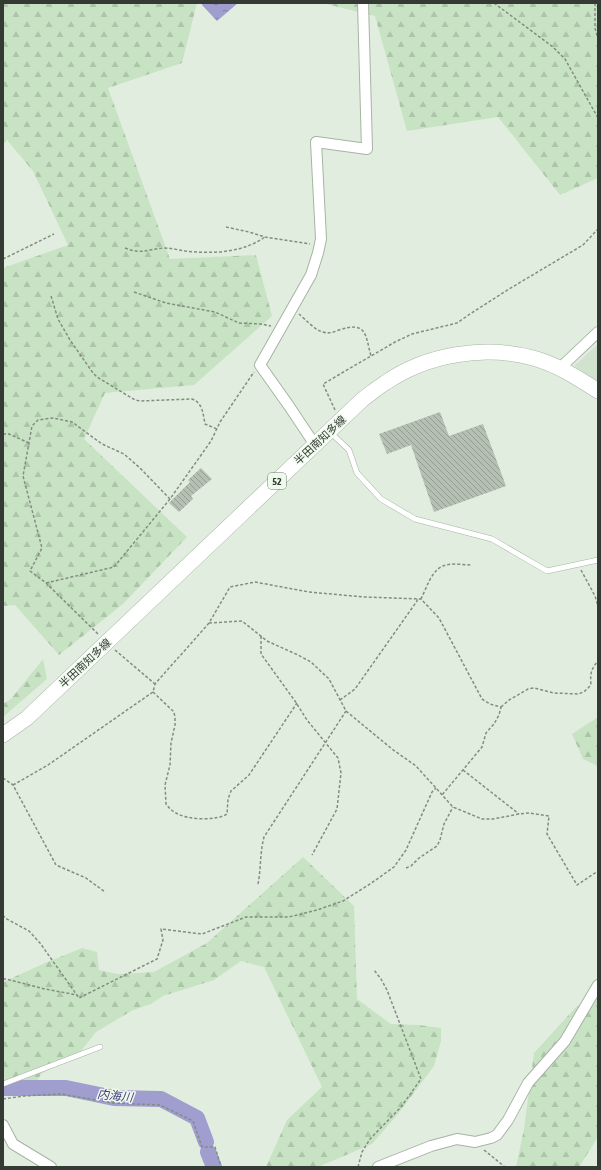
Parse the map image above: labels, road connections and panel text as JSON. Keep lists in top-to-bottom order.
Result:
{
  "streets": {
    "main road": ["半田南知多線", "52"]
  },
  "water": ["内海川"]
}
